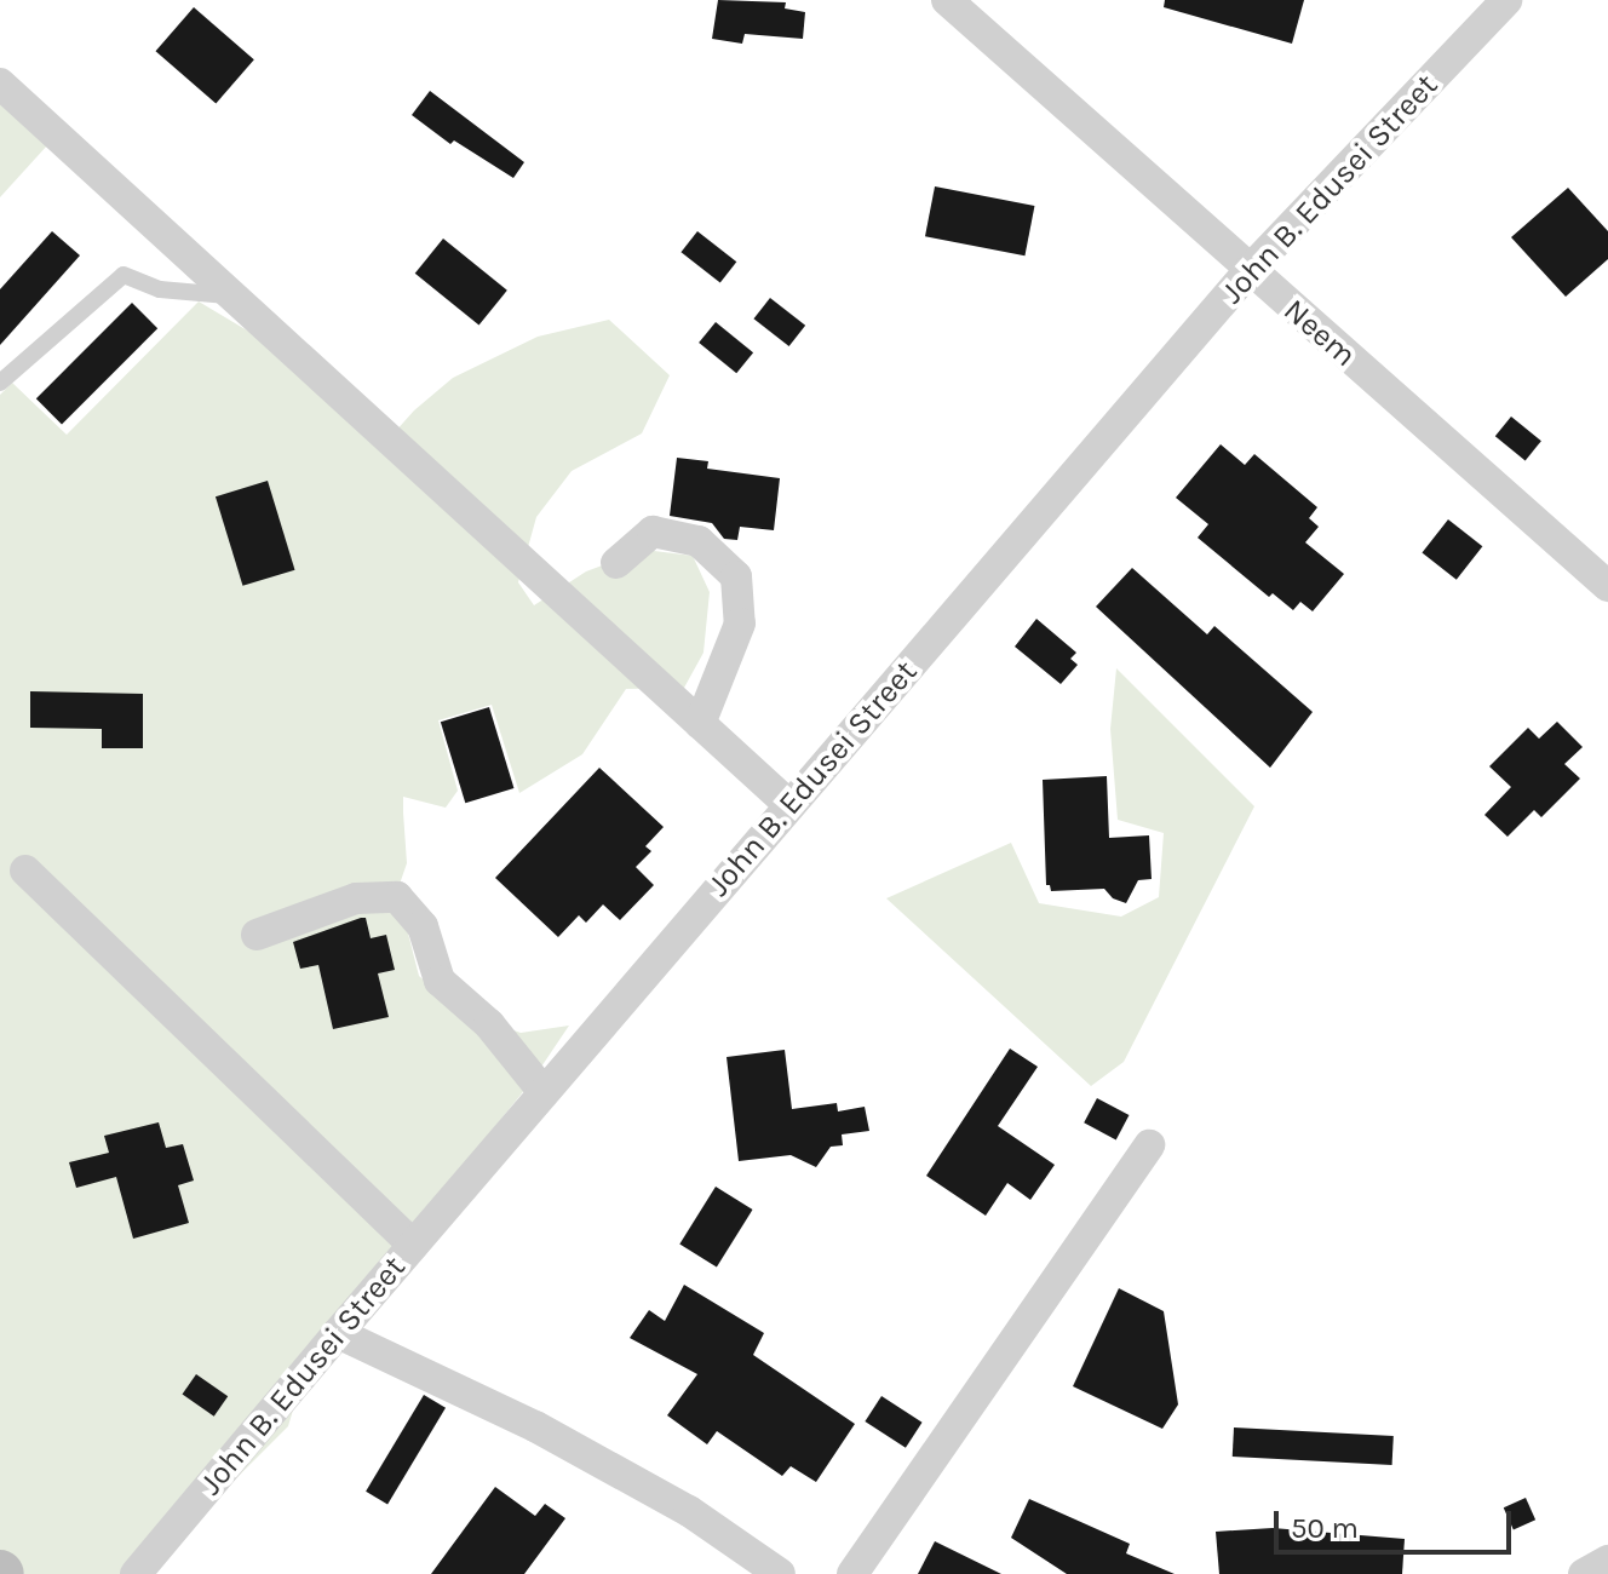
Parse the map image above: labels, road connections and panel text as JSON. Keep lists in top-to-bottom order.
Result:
{
  "streets": {
    "street": ["John B. Edusei Street", "Neem"]
  },
  "crossings": [
    ["John B. Edusei Street", "Neem"]
  ],
  "scale_bar": "50 m"
}
